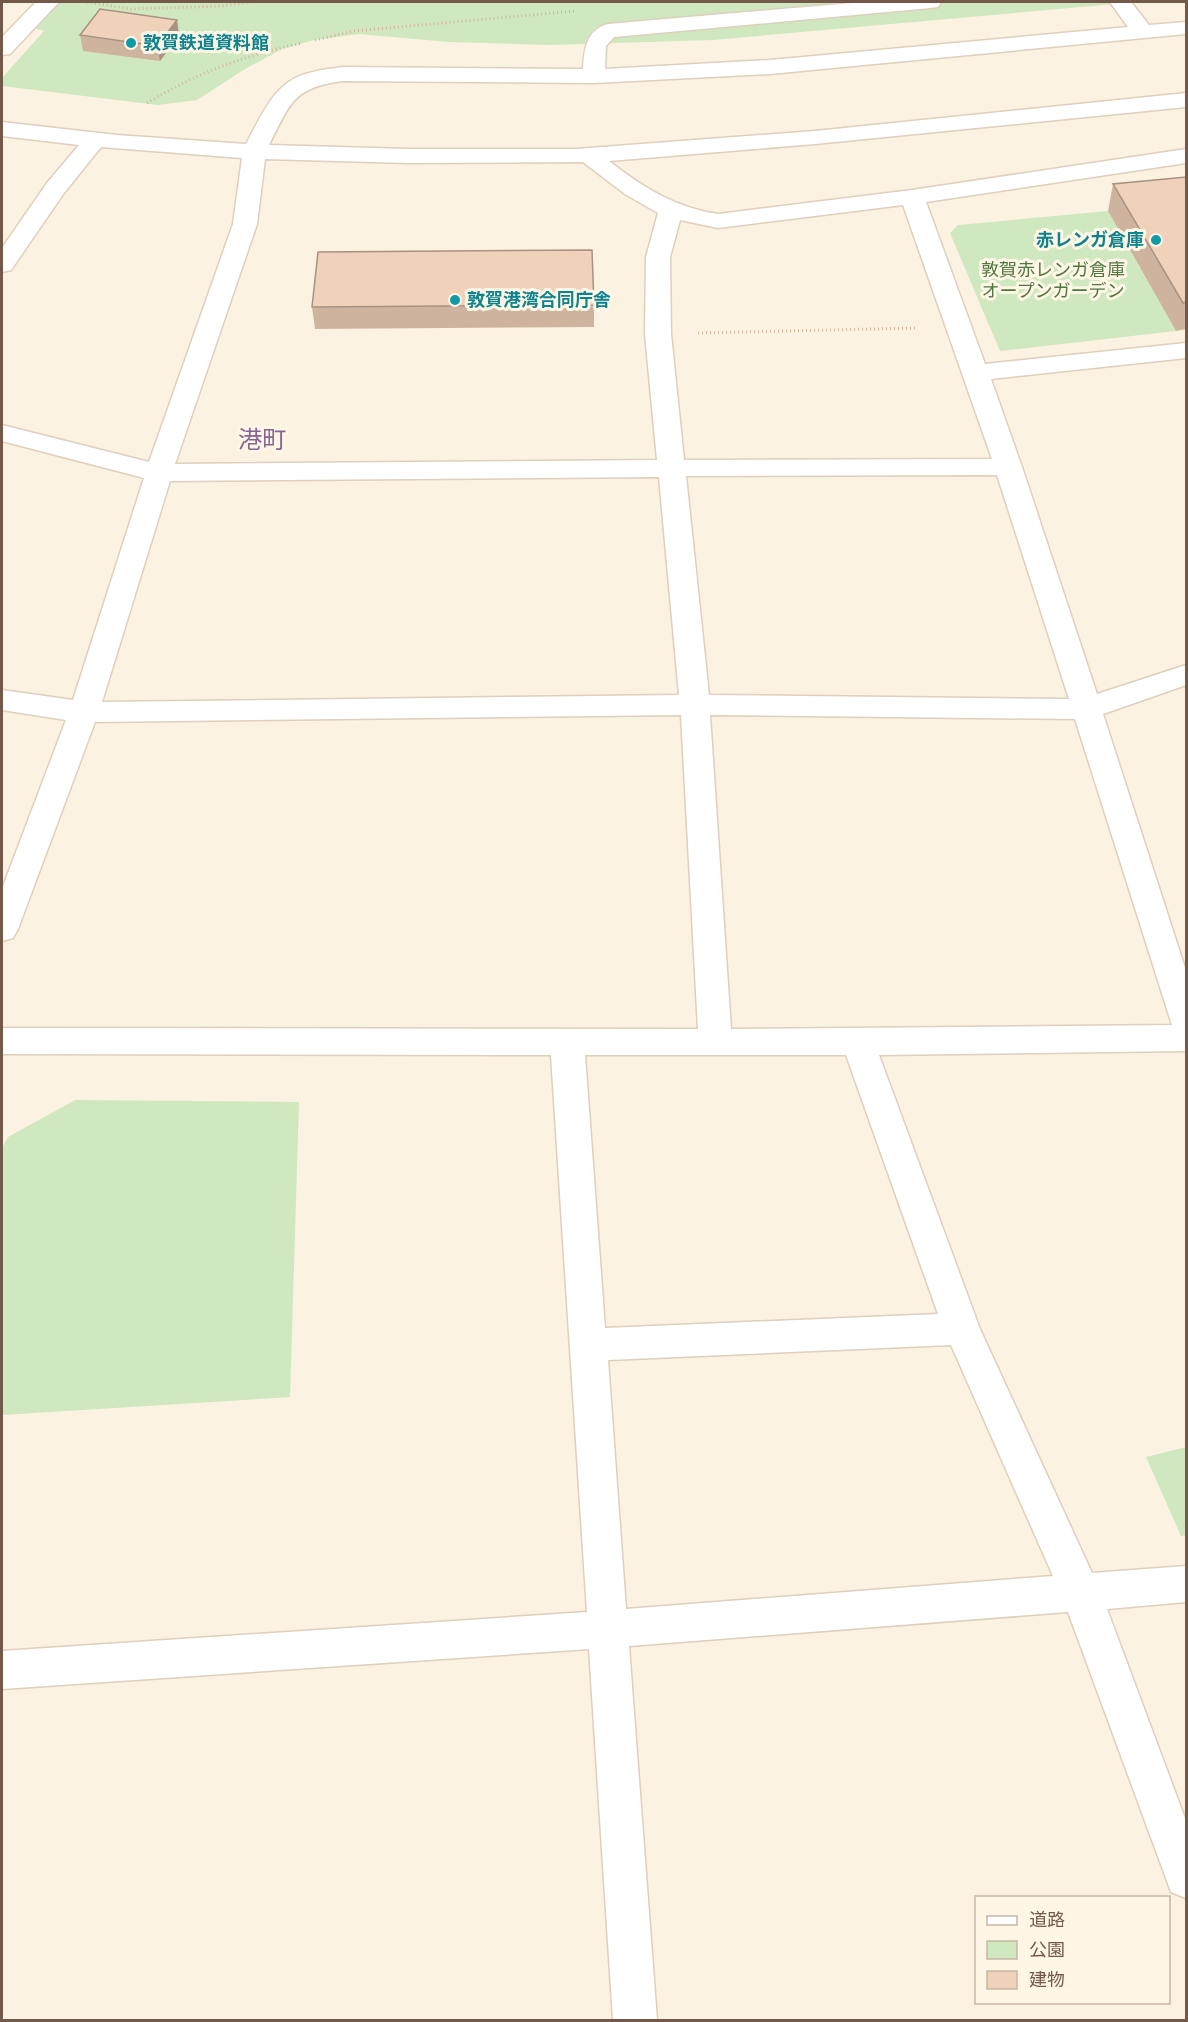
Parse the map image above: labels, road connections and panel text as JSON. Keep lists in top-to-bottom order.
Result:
{
  "districts": ["港町"],
  "parks": ["敦賀赤レンガ倉庫 オープンガーデン"],
  "places": ["敦賀鉄道資料館", "赤レンガ倉庫", "敦賀港湾合同庁舎"],
  "legend": ["道路", "公園", "建物"]
}
